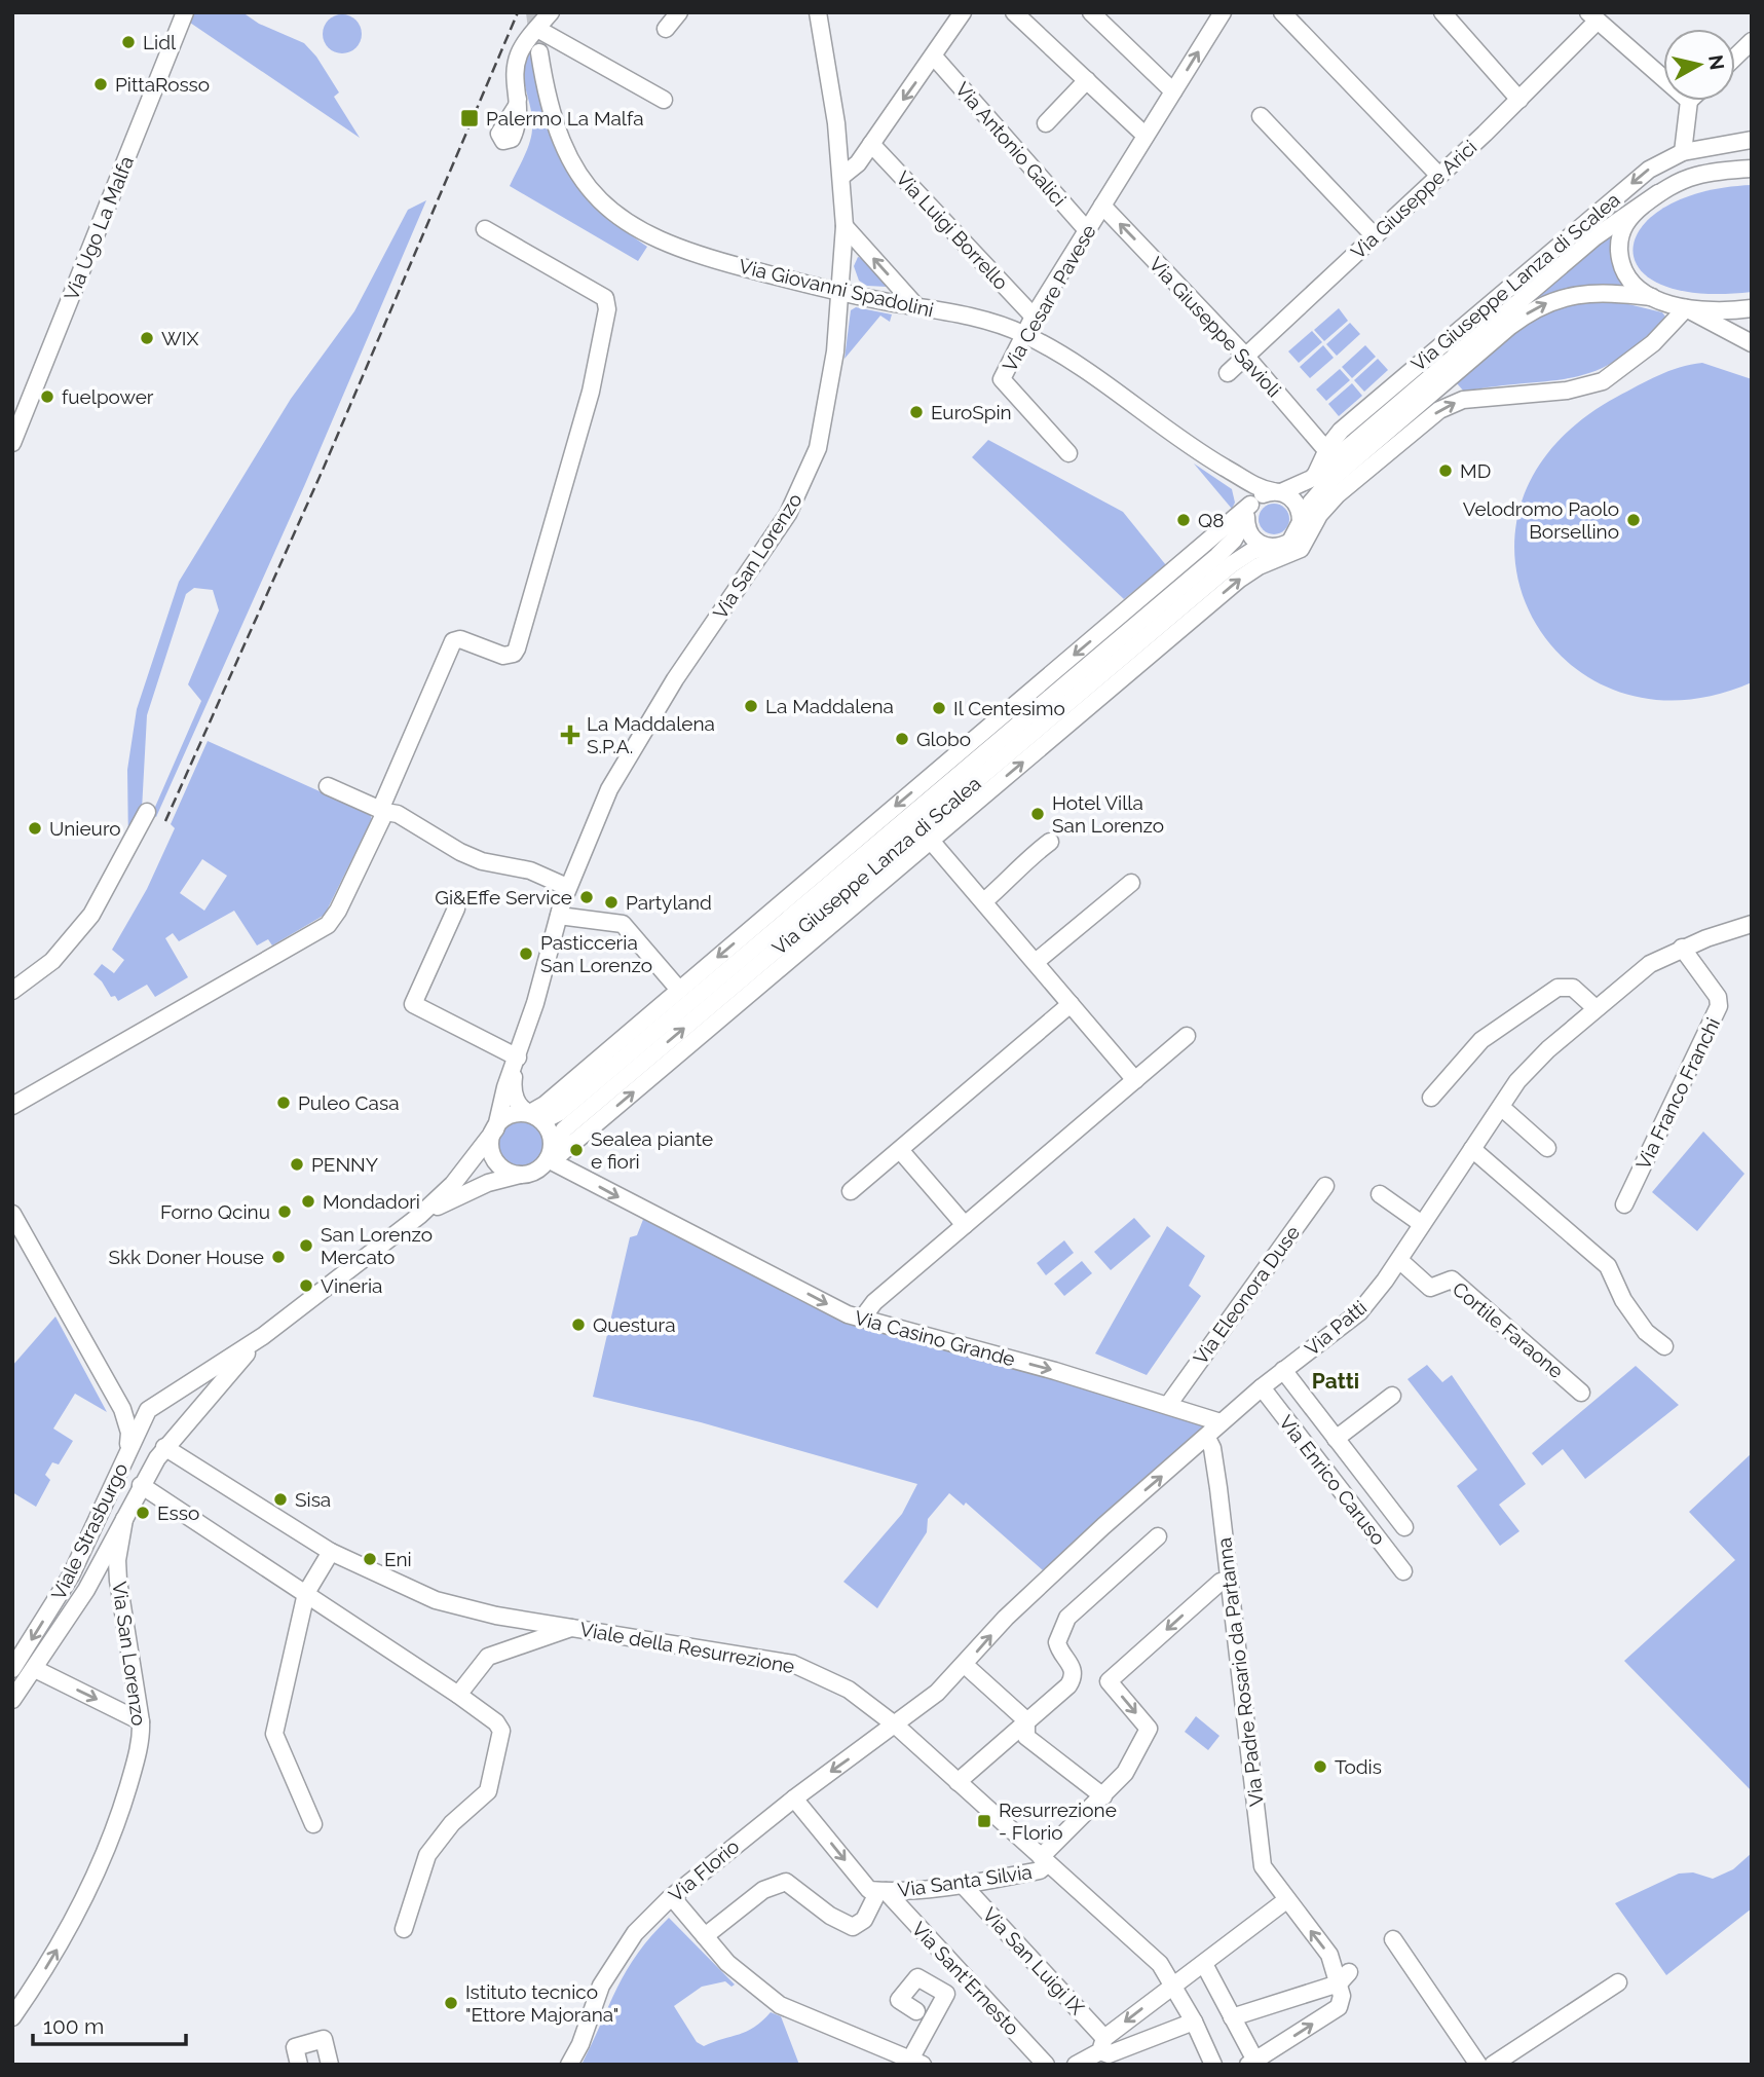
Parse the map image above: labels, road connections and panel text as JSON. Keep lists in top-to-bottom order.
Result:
{
  "streets": {
    "street": [
      "Via Antonio Galici",
      "Via Giuseppe Arici",
      "Via Ugo La Malfa",
      "Via Luigi Borrello",
      "Via Giuseppe Lanza di Scalea",
      "Via Giovanni Spadolini",
      "Via Cesare Pavese",
      "Via Giuseppe Savioli",
      "Via San Lorenzo",
      "Via Franco Franchi",
      "Via Eleonora Duse",
      "Via Patti",
      "Cortile Faraone",
      "Via Casino Grande",
      "Via Enrico Caruso",
      "Viale Strasburgo",
      "Viale della Resurrezione",
      "Via Padre Rosario da Partanna",
      "Via Florio",
      "Via Santa Silvia",
      "Via San Luigi IX",
      "Via Sant'Ernesto"
    ]
  },
  "crossings": [
    ["Via Antonio Galici", "Via Cesare Pavese"],
    ["Via Giuseppe Arici", "Via Giuseppe Savioli"],
    ["Via Luigi Borrello", "Via Cesare Pavese"],
    ["Via Giuseppe Lanza di Scalea", "Via Giovanni Spadolini"],
    ["Via Giuseppe Lanza di Scalea", "Via Giuseppe Savioli"],
    ["Via Giuseppe Lanza di Scalea", "Via San Lorenzo"],
    ["Via Giuseppe Lanza di Scalea", "Via Casino Grande"],
    ["Via Giovanni Spadolini", "Via Cesare Pavese"],
    ["Via Giovanni Spadolini", "Via San Lorenzo"],
    ["Via Cesare Pavese", "Via Giuseppe Savioli"],
    ["Via San Lorenzo", "Via Casino Grande"],
    ["Via San Lorenzo", "Viale Strasburgo"],
    ["Via Franco Franchi", "Via Patti"],
    ["Via Eleonora Duse", "Via Casino Grande"],
    ["Via Patti", "Cortile Faraone"],
    ["Via Patti", "Via Casino Grande"],
    ["Via Patti", "Via Enrico Caruso"],
    ["Via Patti", "Viale della Resurrezione"],
    ["Via Patti", "Via Padre Rosario da Partanna"],
    ["Via Patti", "Via Florio"],
    ["Viale Strasburgo", "Viale della Resurrezione"],
    ["Viale della Resurrezione", "Via Florio"],
    ["Viale della Resurrezione", "Via Santa Silvia"],
    ["Via Florio", "Via Santa Silvia"],
    ["Via Santa Silvia", "Via San Luigi IX"],
    ["Via Santa Silvia", "Via Sant'Ernesto"]
  ],
  "one_way": ["Via Giuseppe Savioli", "Via Casino Grande"],
  "districts": ["Patti"],
  "places": {
    "other": [
      "Lidl",
      "PittaRosso",
      "WIX",
      "fuelpower",
      "EuroSpin",
      "MD",
      "Q8",
      "Velodromo Paolo Borsellino",
      "La Maddalena",
      "Il Centesimo",
      "Globo",
      "Hotel Villa San Lorenzo",
      "Unieuro",
      "Gi&Effe Service",
      "Partyland",
      "Pasticceria San Lorenzo",
      "Puleo Casa",
      "Sealea piante e fiori",
      "PENNY",
      "Mondadori",
      "Forno Qcinu",
      "San Lorenzo Mercato",
      "Skk Doner House",
      "Vineria",
      "Questura",
      "Sisa",
      "Esso",
      "Eni",
      "Todis",
      "Istituto tecnico \"Ettore Majorana\""
    ],
    "transit": ["Palermo La Malfa", "Resurrezione - Florio"],
    "health": ["La Maddalena S.P.A."]
  },
  "scale_bar": "100 m",
  "north": "right"
}
